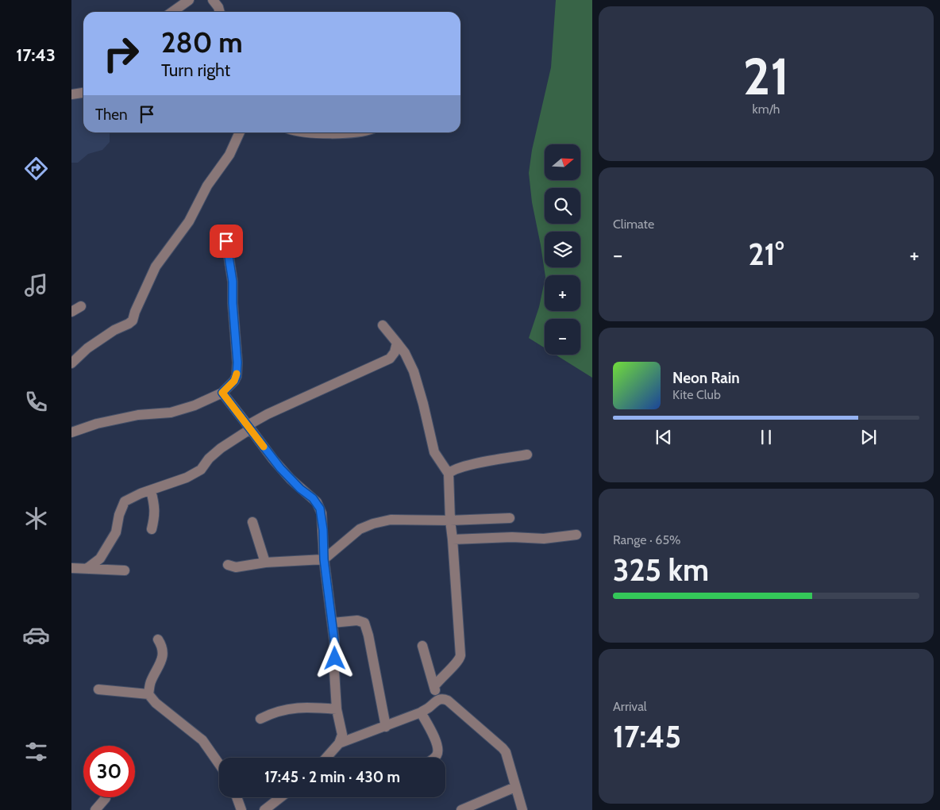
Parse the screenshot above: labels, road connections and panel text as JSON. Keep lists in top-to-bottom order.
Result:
{
  "north": "right",
  "page": {
    "tabs": "17:43",
    "tile": [
      ["21", "km/h"],
      "Climate",
      ["Range · 65%", "325 km"],
      ["Arrival", "17:45"]
    ],
    "turn": ["280 m", "Turn right"],
    "then": "Then",
    "map_buttons": ["+", "−"],
    "heat": ["−", "21°", "+"],
    "song": ["Neon Rain", "Kite Club"],
    "limit": "30",
    "trip": "17:45 · 2 min · 430 m"
  }
}
